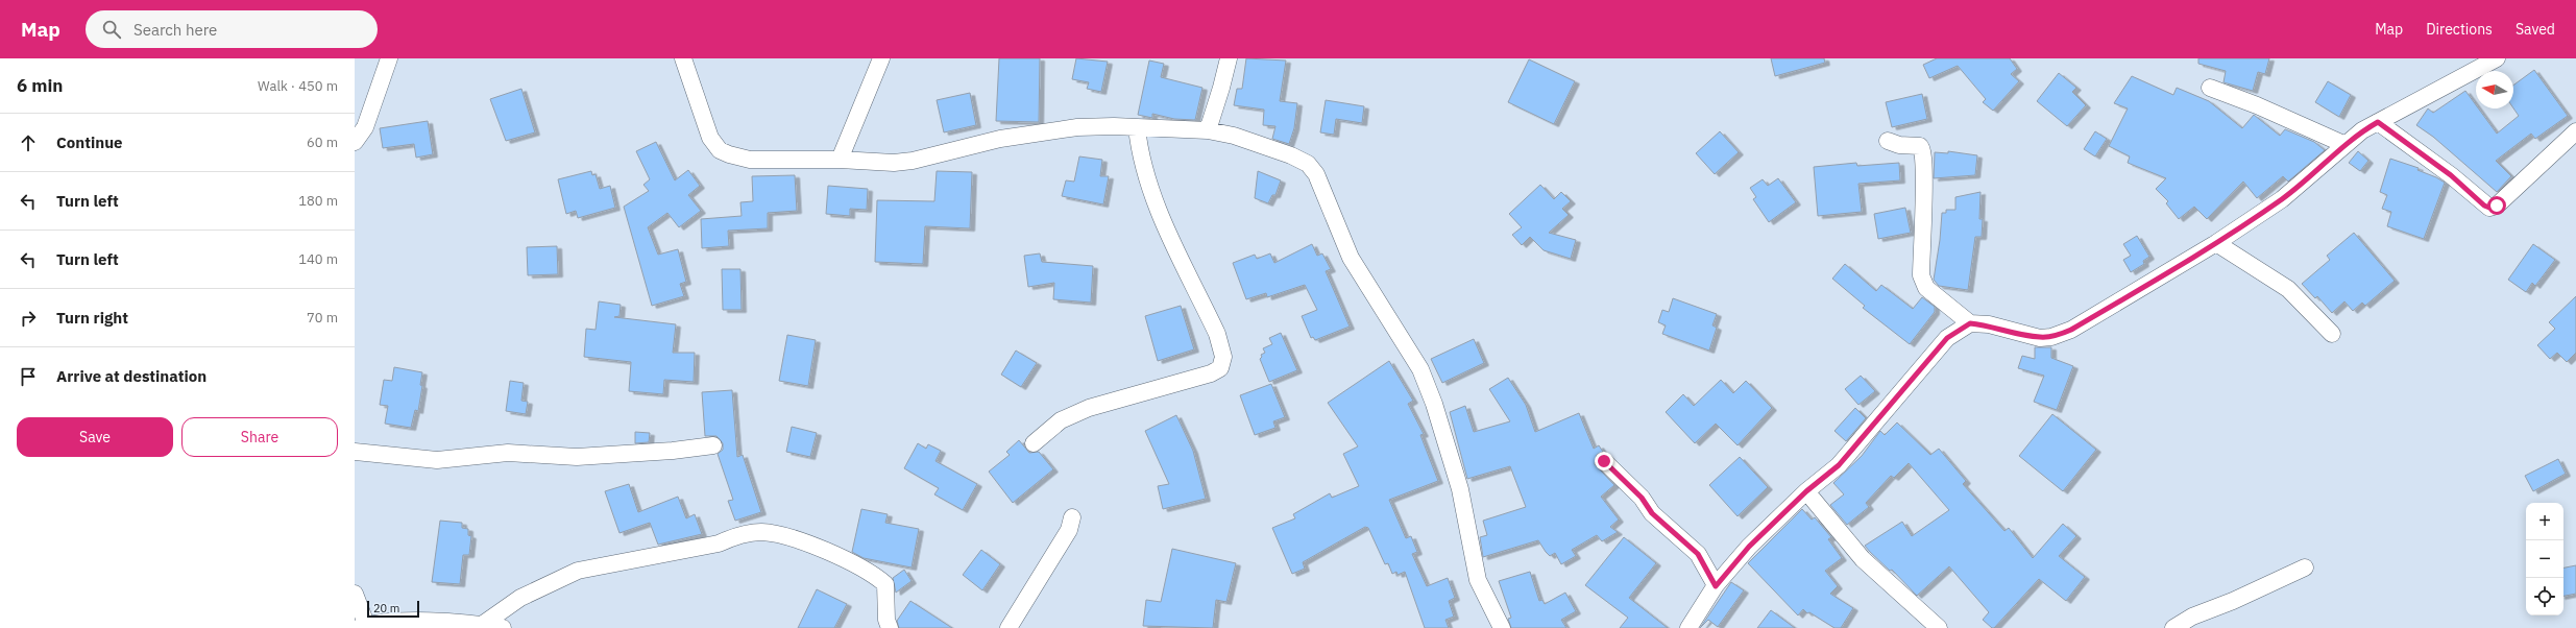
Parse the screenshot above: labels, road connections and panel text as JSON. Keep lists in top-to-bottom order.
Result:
{
  "scale_bar": "20 m",
  "north": "left",
  "page": {
    "header": "Map",
    "search": "Search here",
    "nav": ["Map", "Directions", "Saved"],
    "heading": ["6 min", "Walk · 450 m"],
    "list": [
      ["Continue", "60 m"],
      ["Turn left", "180 m"],
      ["Turn left", "140 m"],
      ["Turn right", "70 m"],
      "Arrive at destination"
    ],
    "buttons": ["Save", "Share"],
    "map_buttons": ["+", "−"],
    "scale": "20 m"
  }
}
